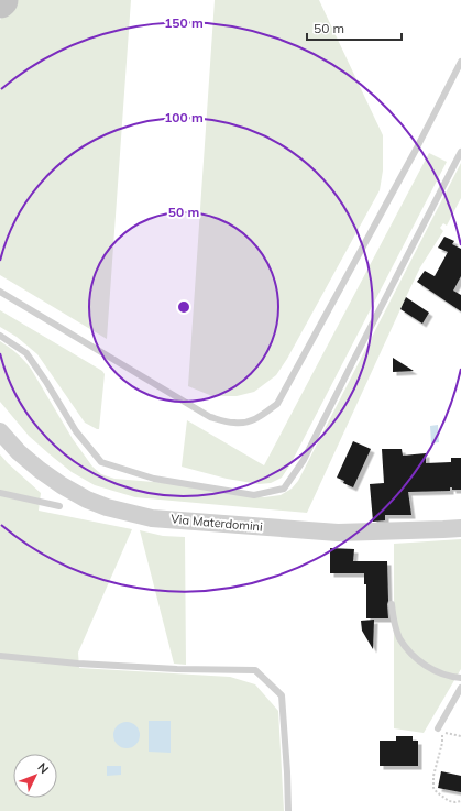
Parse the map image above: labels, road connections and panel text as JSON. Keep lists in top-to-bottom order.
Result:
{
  "streets": {
    "street": ["Via Materdomini"]
  },
  "scale_bar": "50 m",
  "north": "top right",
  "rings": ["150 m", "100 m", "50 m"]
}
